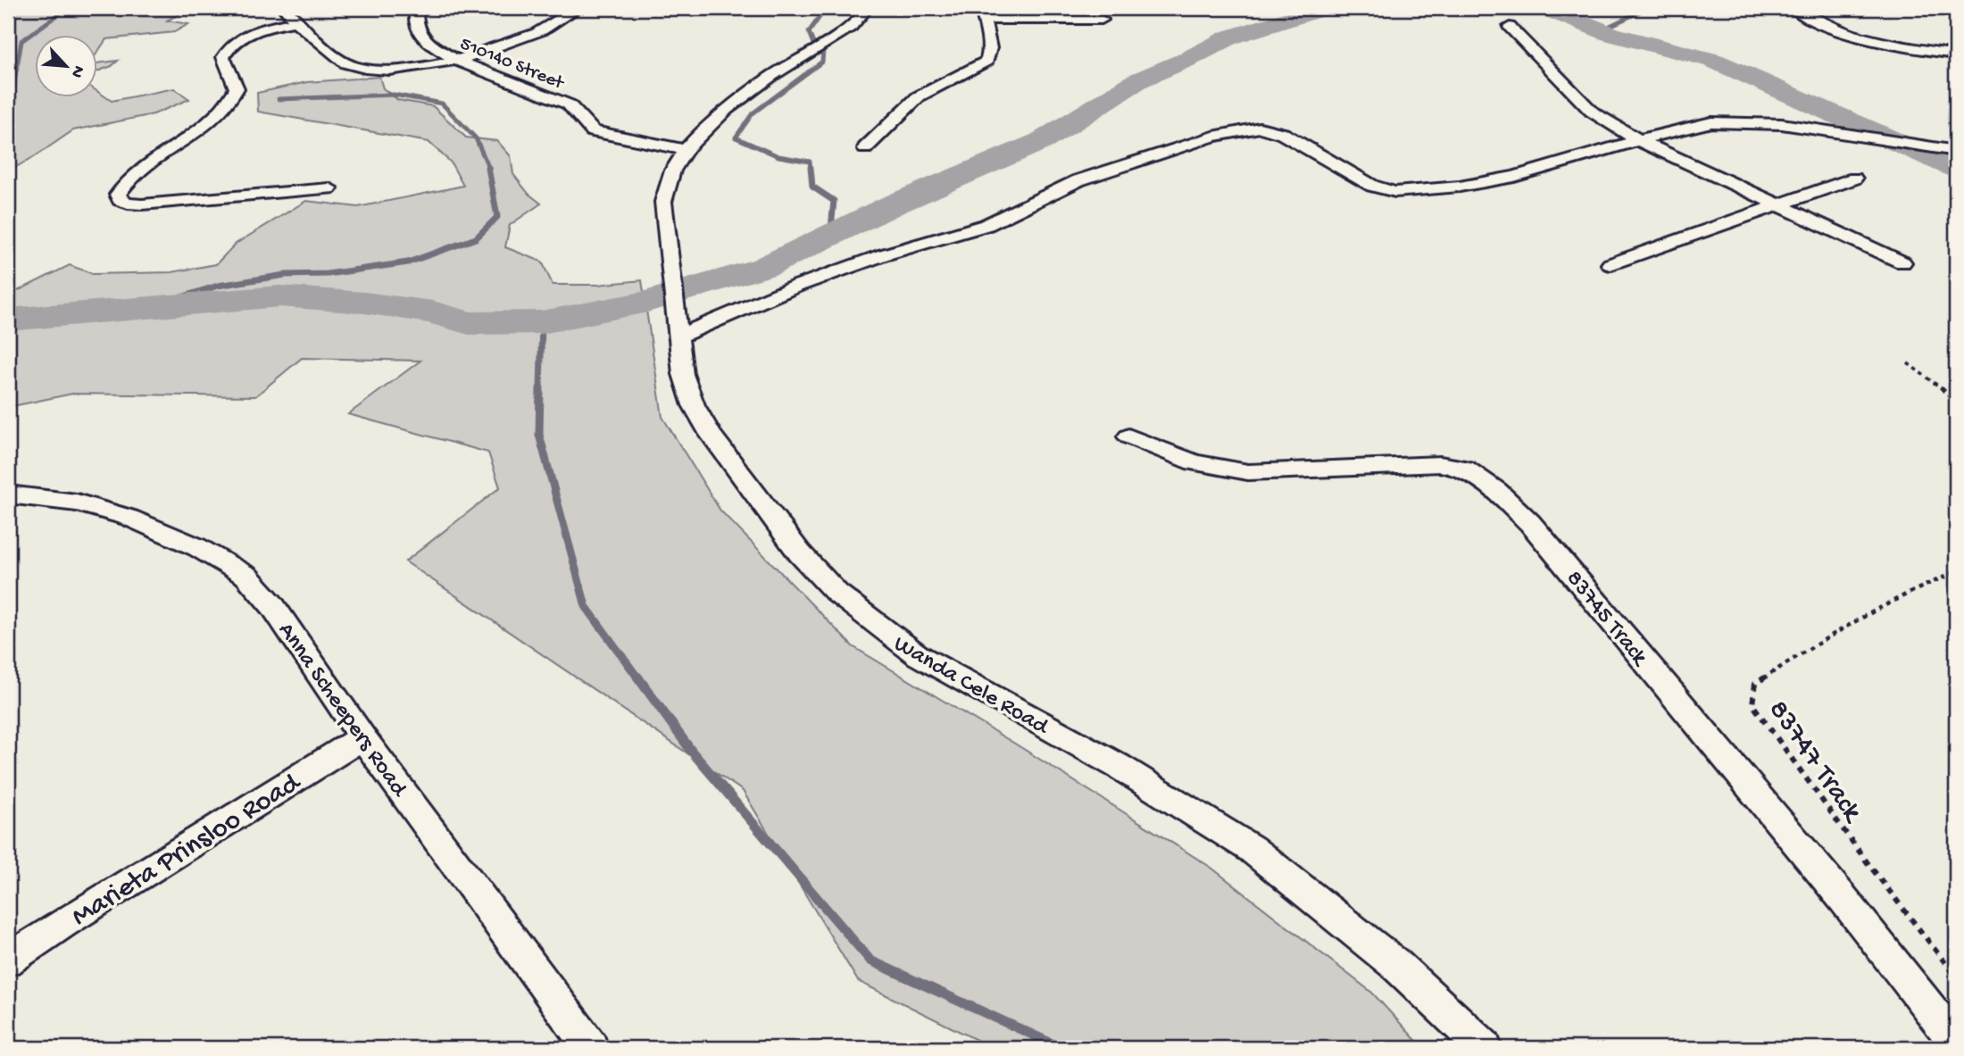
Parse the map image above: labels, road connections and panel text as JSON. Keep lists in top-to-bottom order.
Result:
{
  "streets": {
    "street": [
      "510140 Street",
      "83745 Track",
      "Wanda Cele Road",
      "Anna Scheepers Road",
      "Marieta Prinsloo Road"
    ],
    "path": ["83747 Track"]
  },
  "crossings": [
    ["510140 Street", "Wanda Cele Road"],
    ["Anna Scheepers Road", "Marieta Prinsloo Road"]
  ],
  "north": "bottom right"
}
